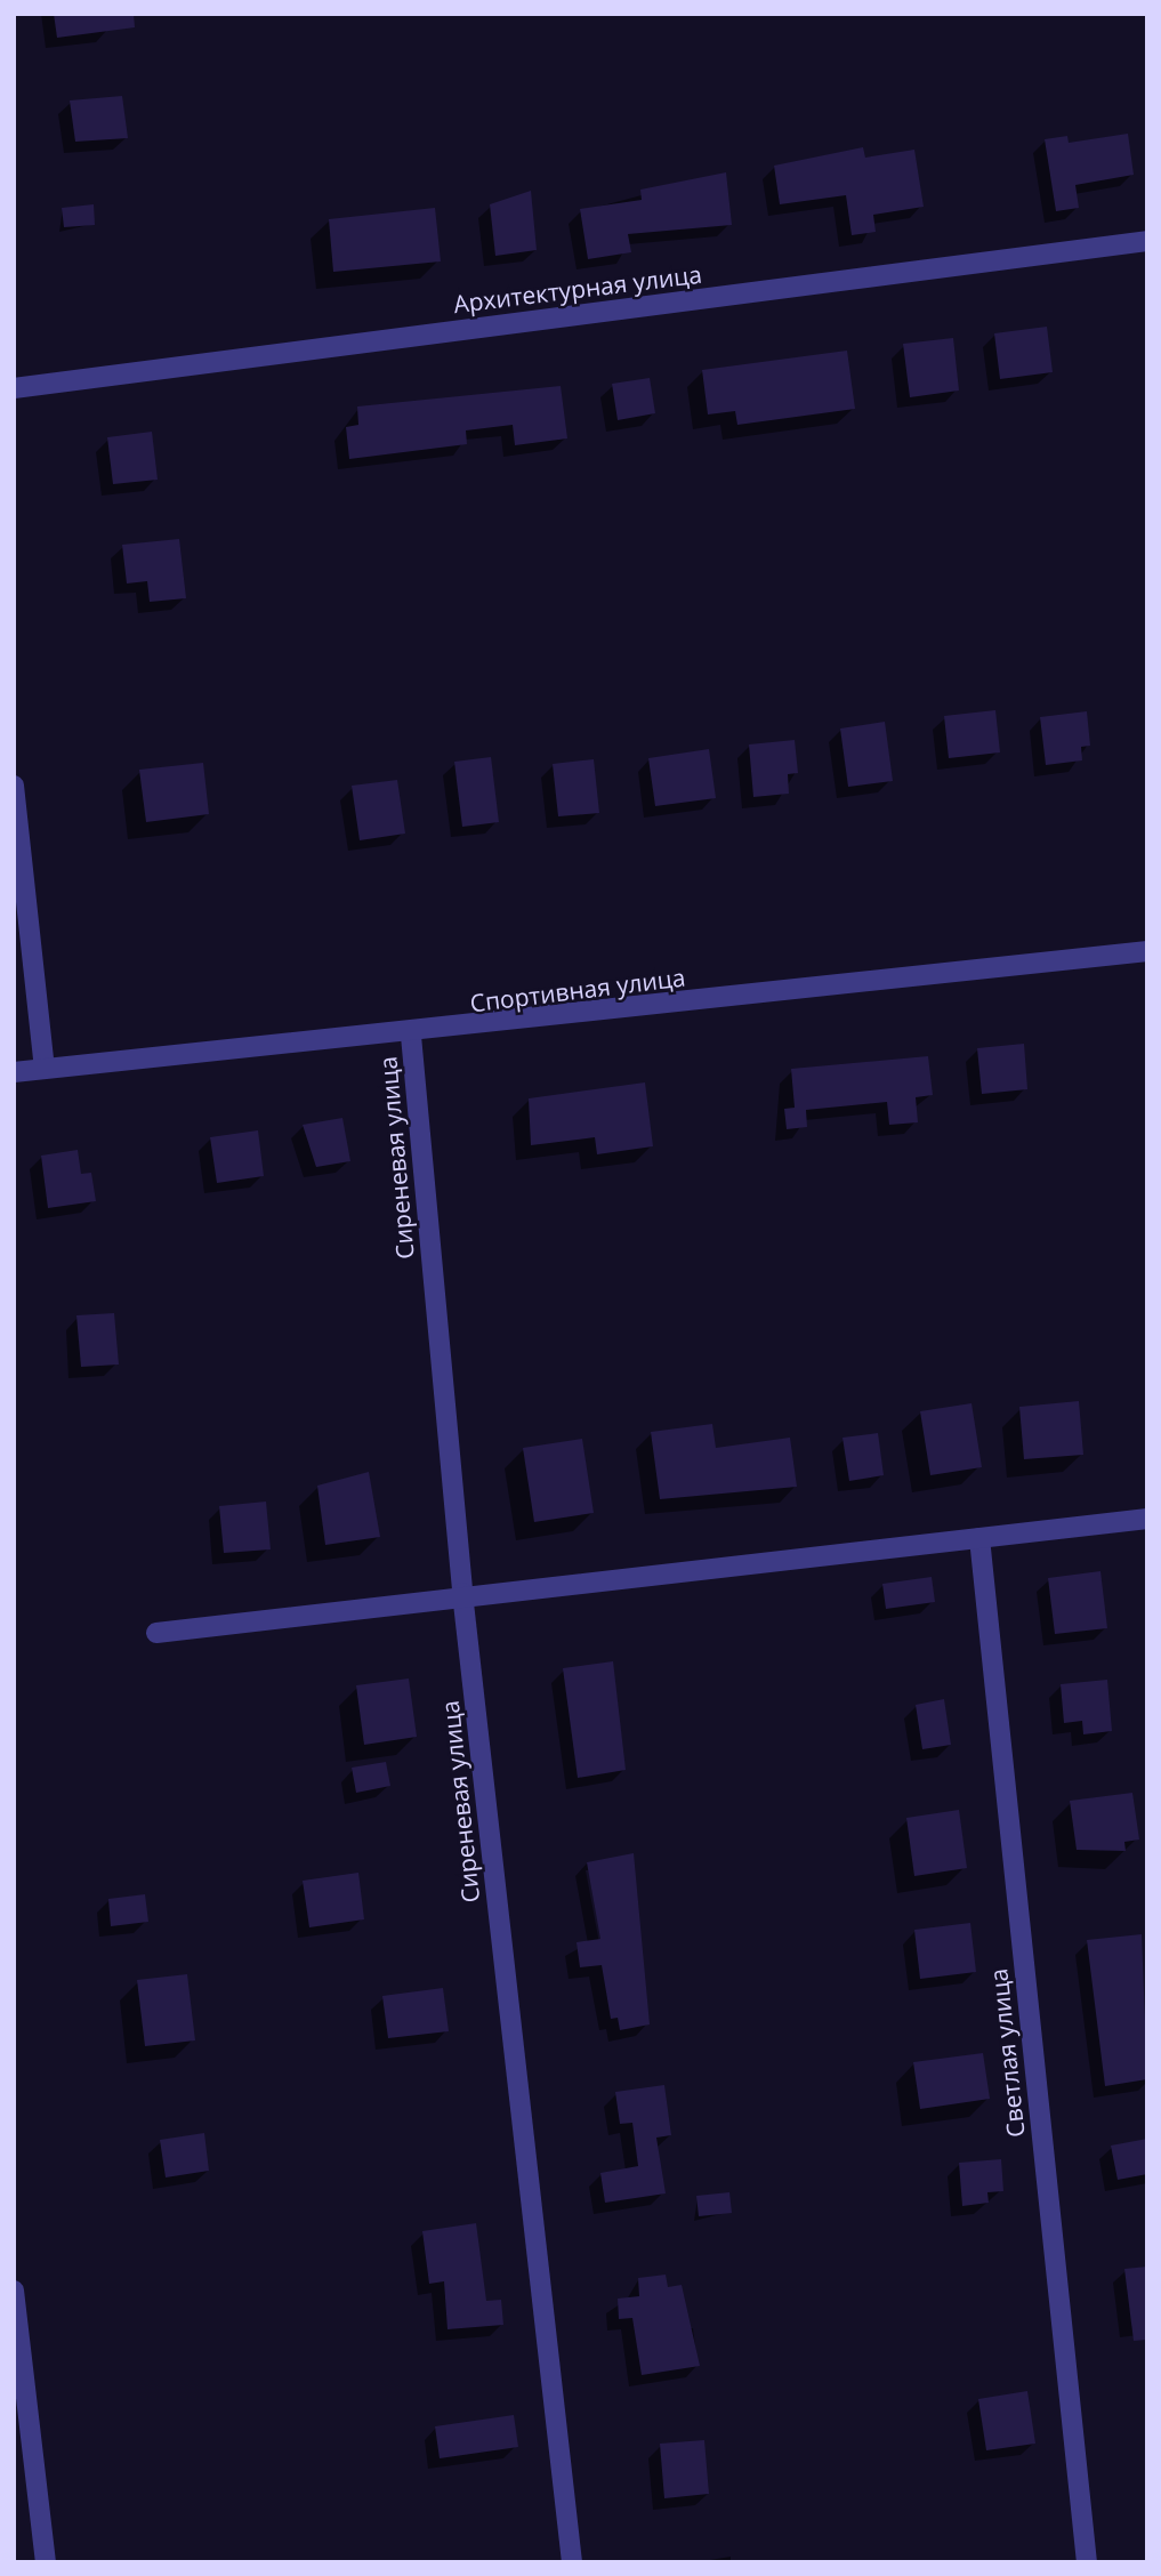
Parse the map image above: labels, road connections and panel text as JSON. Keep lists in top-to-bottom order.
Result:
{
  "streets": {
    "street": [
      "Архитектурная улица",
      "Спортивная улица",
      "Сиреневая улица",
      "Светлая улица"
    ]
  },
  "crossings": [
    ["Спортивная улица", "Сиреневая улица"]
  ]
}
